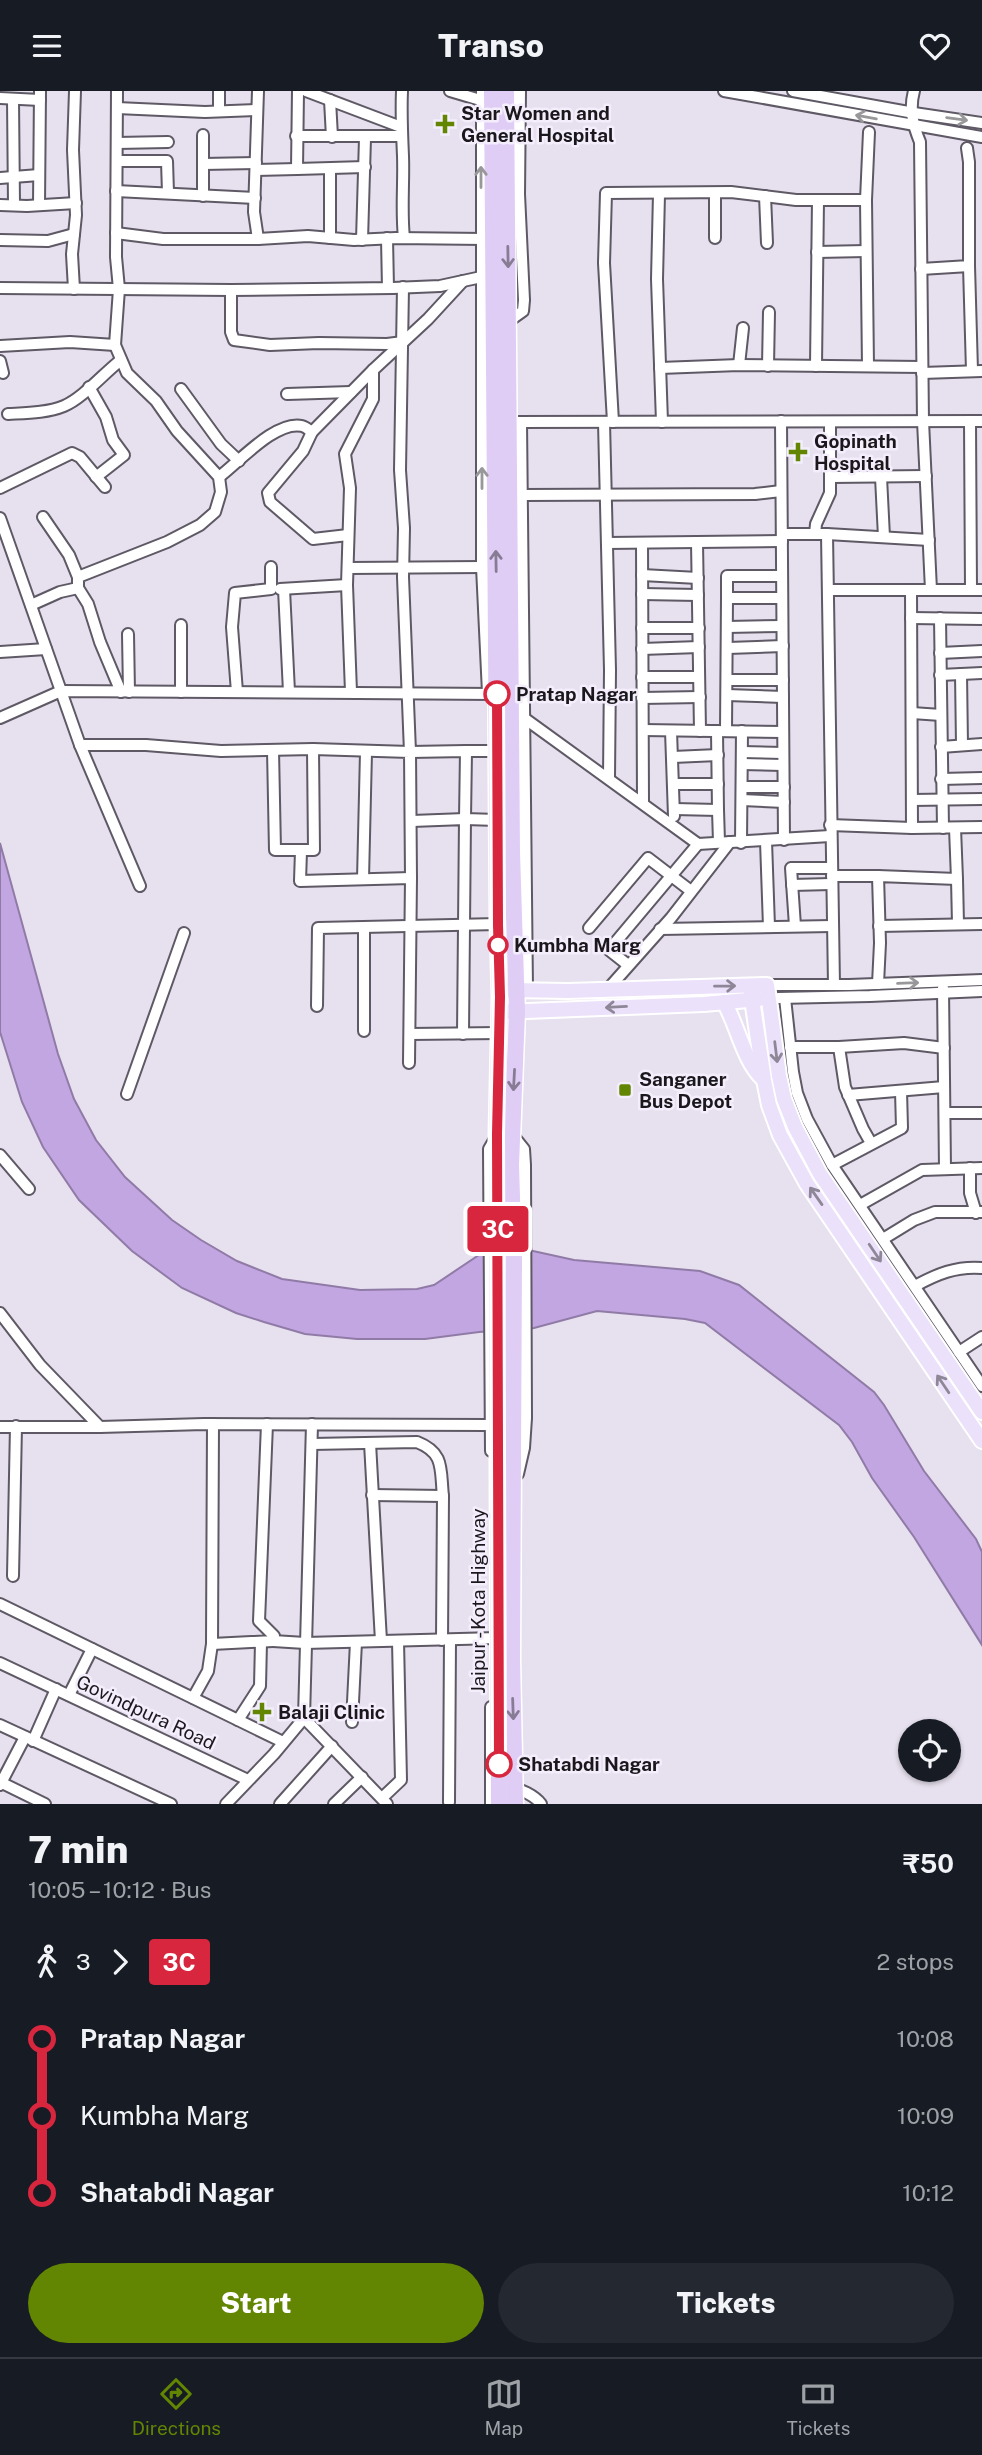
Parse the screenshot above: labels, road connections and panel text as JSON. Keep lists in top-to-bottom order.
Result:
{
  "streets": {
    "highway": ["Jaipur - Kota Highway"],
    "street": ["Govindpura Road"]
  },
  "places": {
    "health": ["Star Women and General Hospital", "Gopinath Hospital", "Balaji Clinic"],
    "other": ["Pratap Nagar", "Kumbha Marg", "Shatabdi Nagar"],
    "transit": ["Sanganer Bus Depot"]
  },
  "lines": ["bus line 3C"],
  "page": {
    "header": "Transo",
    "on_map": "3C",
    "heading": ["7 min", "10:05 – 10:12 · Bus", "₹50"],
    "legs": ["3", "3C", "2 stops"],
    "list": [
      {
        "name": "Pratap Nagar",
        "value": "10:08"
      },
      {
        "name": "Kumbha Marg",
        "value": "10:09"
      },
      {
        "name": "Shatabdi Nagar",
        "value": "10:12"
      }
    ],
    "buttons": ["Start", "Tickets"],
    "tabs": ["Directions", "Map", "Tickets"]
  }
}
